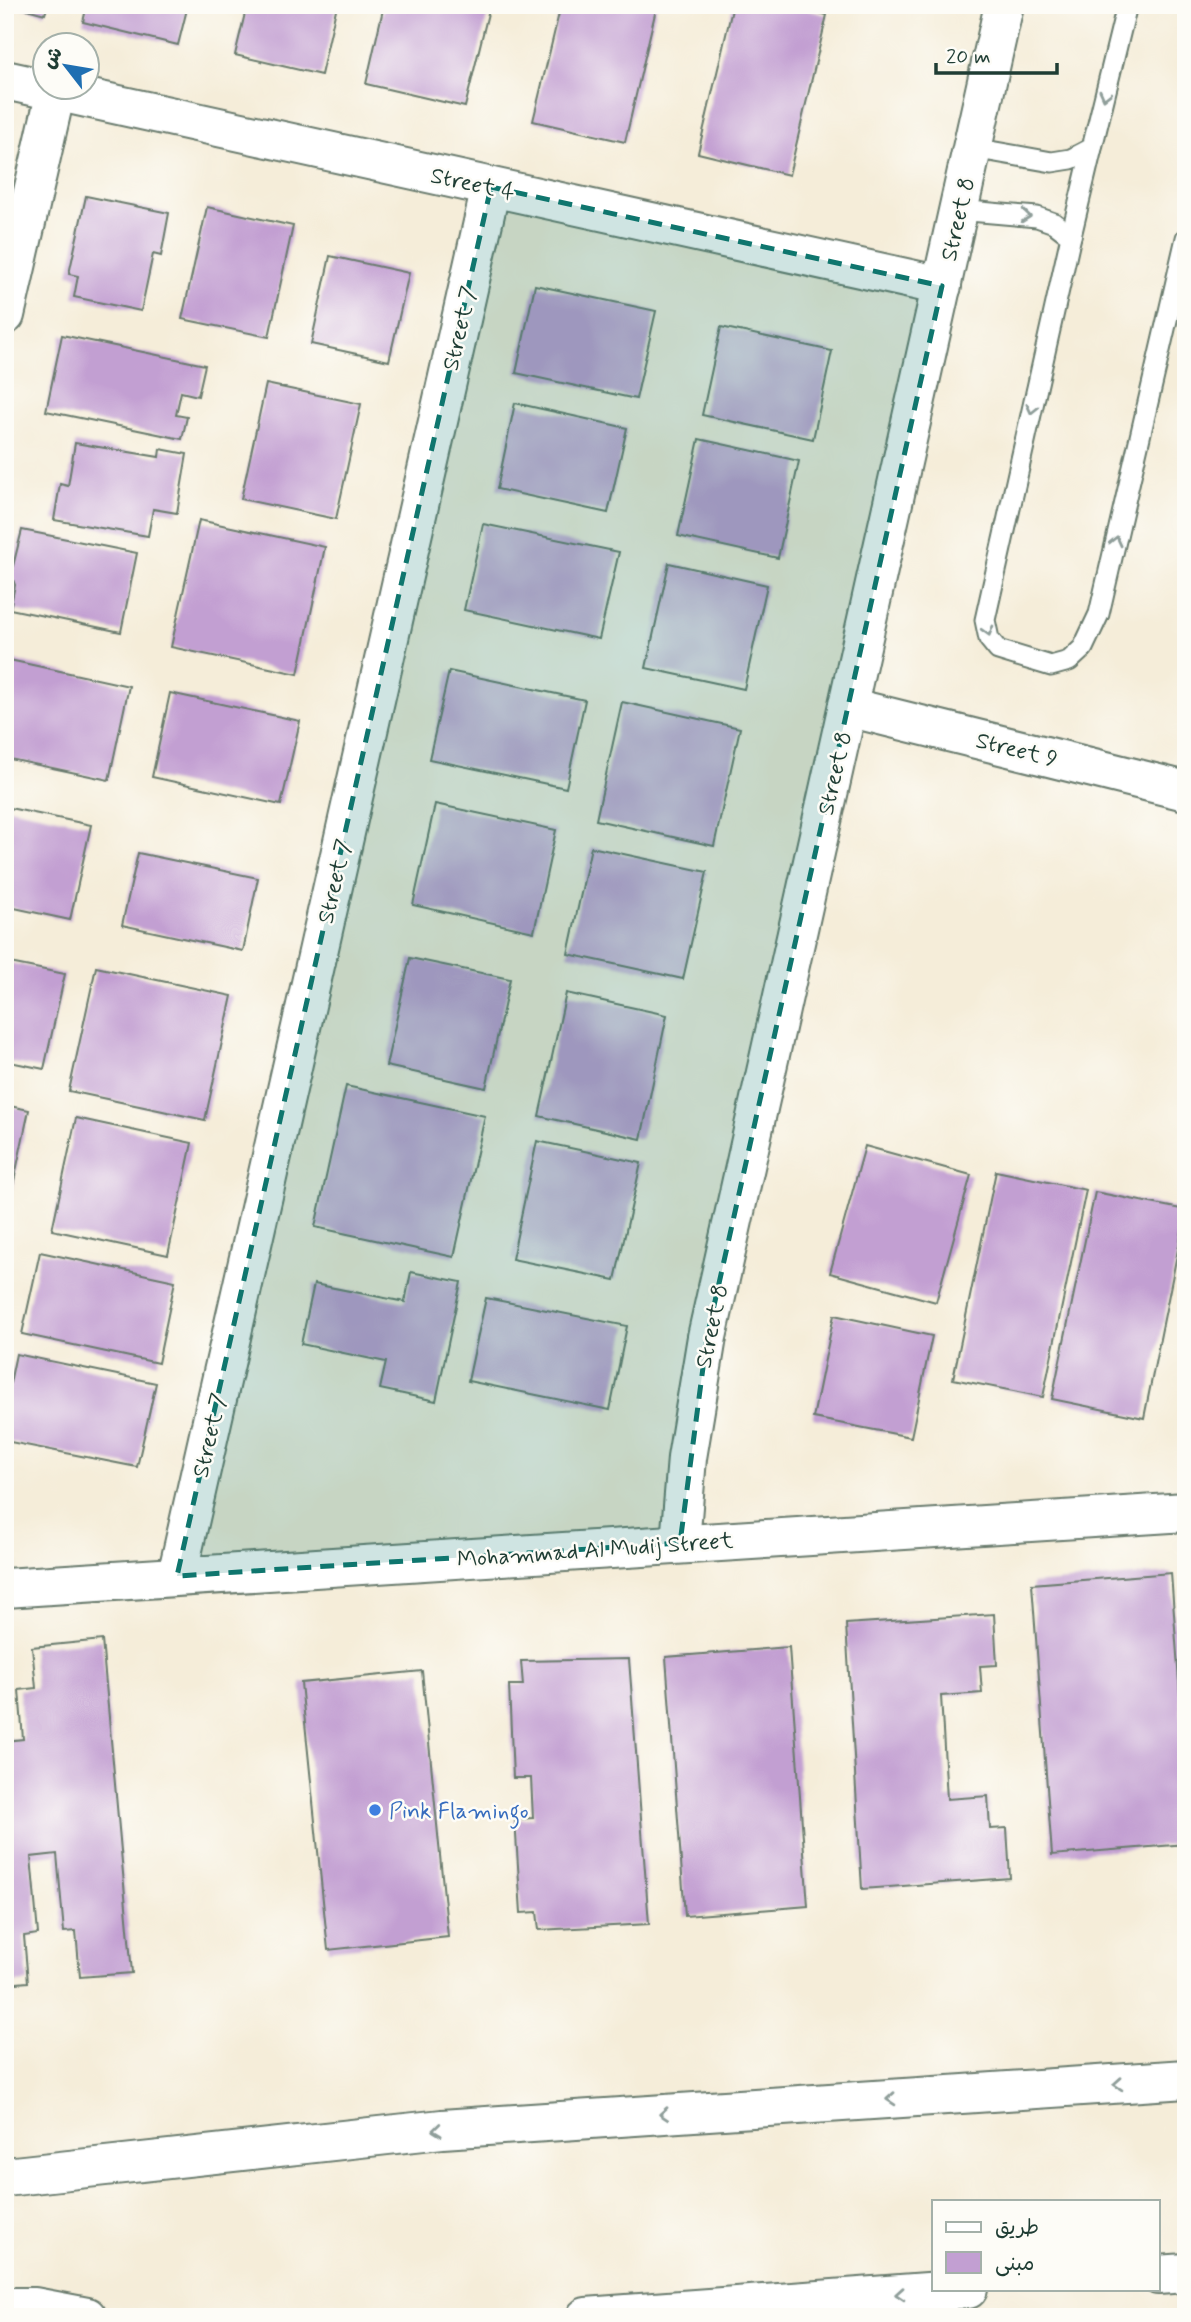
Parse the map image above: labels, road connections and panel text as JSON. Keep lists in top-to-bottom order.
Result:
{
  "streets": {
    "main road": [
      "Street 4",
      "Street 8",
      "Street 7",
      "Street 9",
      "Mohammad Al Mudij Street"
    ]
  },
  "crossings": [
    ["Street 4", "Street 8"],
    ["Street 4", "Street 7"],
    ["Street 8", "Street 9"],
    ["Street 8", "Mohammad Al Mudij Street"],
    ["Street 7", "Mohammad Al Mudij Street"]
  ],
  "places": ["Pink Flamingo"],
  "legend": ["طريق", "مبنى"],
  "scale_bar": "20 m",
  "north": "top left"
}
